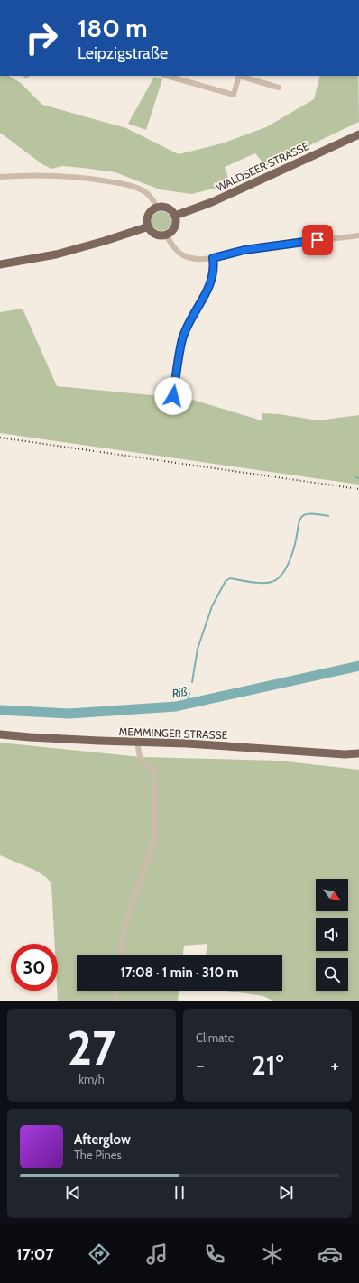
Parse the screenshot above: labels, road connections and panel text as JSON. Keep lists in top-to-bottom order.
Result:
{
  "streets": {
    "main road": ["WALDSEER STRASSE", "MEMMINGER STRASSE"]
  },
  "water": ["Riß"],
  "north": "bottom right",
  "page": {
    "turn": ["180 m", "Leipzigstraße"],
    "limit": "30",
    "trip": "17:08 · 1 min · 310 m",
    "tile": [
      ["27", "km/h"],
      "Climate"
    ],
    "heat": ["−", "21°", "+"],
    "song": ["Afterglow", "The Pines"],
    "tabs": "17:07"
  }
}
